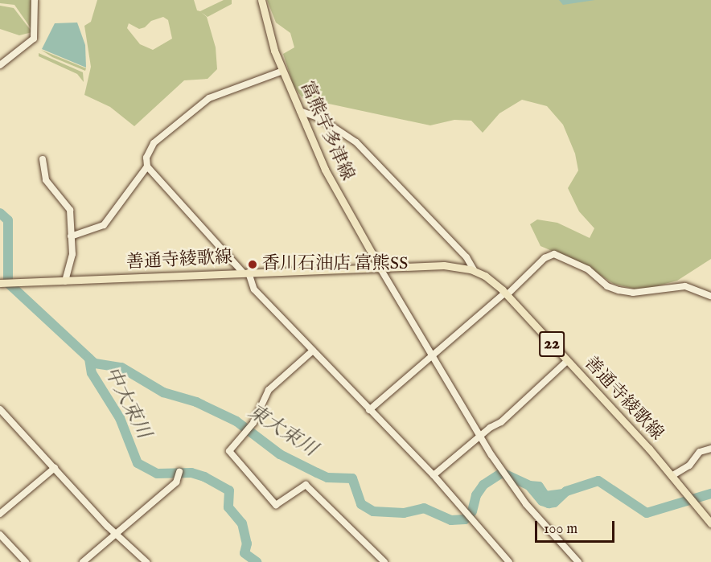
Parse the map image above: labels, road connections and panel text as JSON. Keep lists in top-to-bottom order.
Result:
{
  "streets": {
    "main road": ["富熊宇多津線", "善通寺綾歌線", "22"]
  },
  "crossings": [
    ["富熊宇多津線", "善通寺綾歌線"]
  ],
  "water": ["中大束川", "東大束川"],
  "places": ["香川石油店 富熊SS"],
  "scale_bar": "100 m"
}
